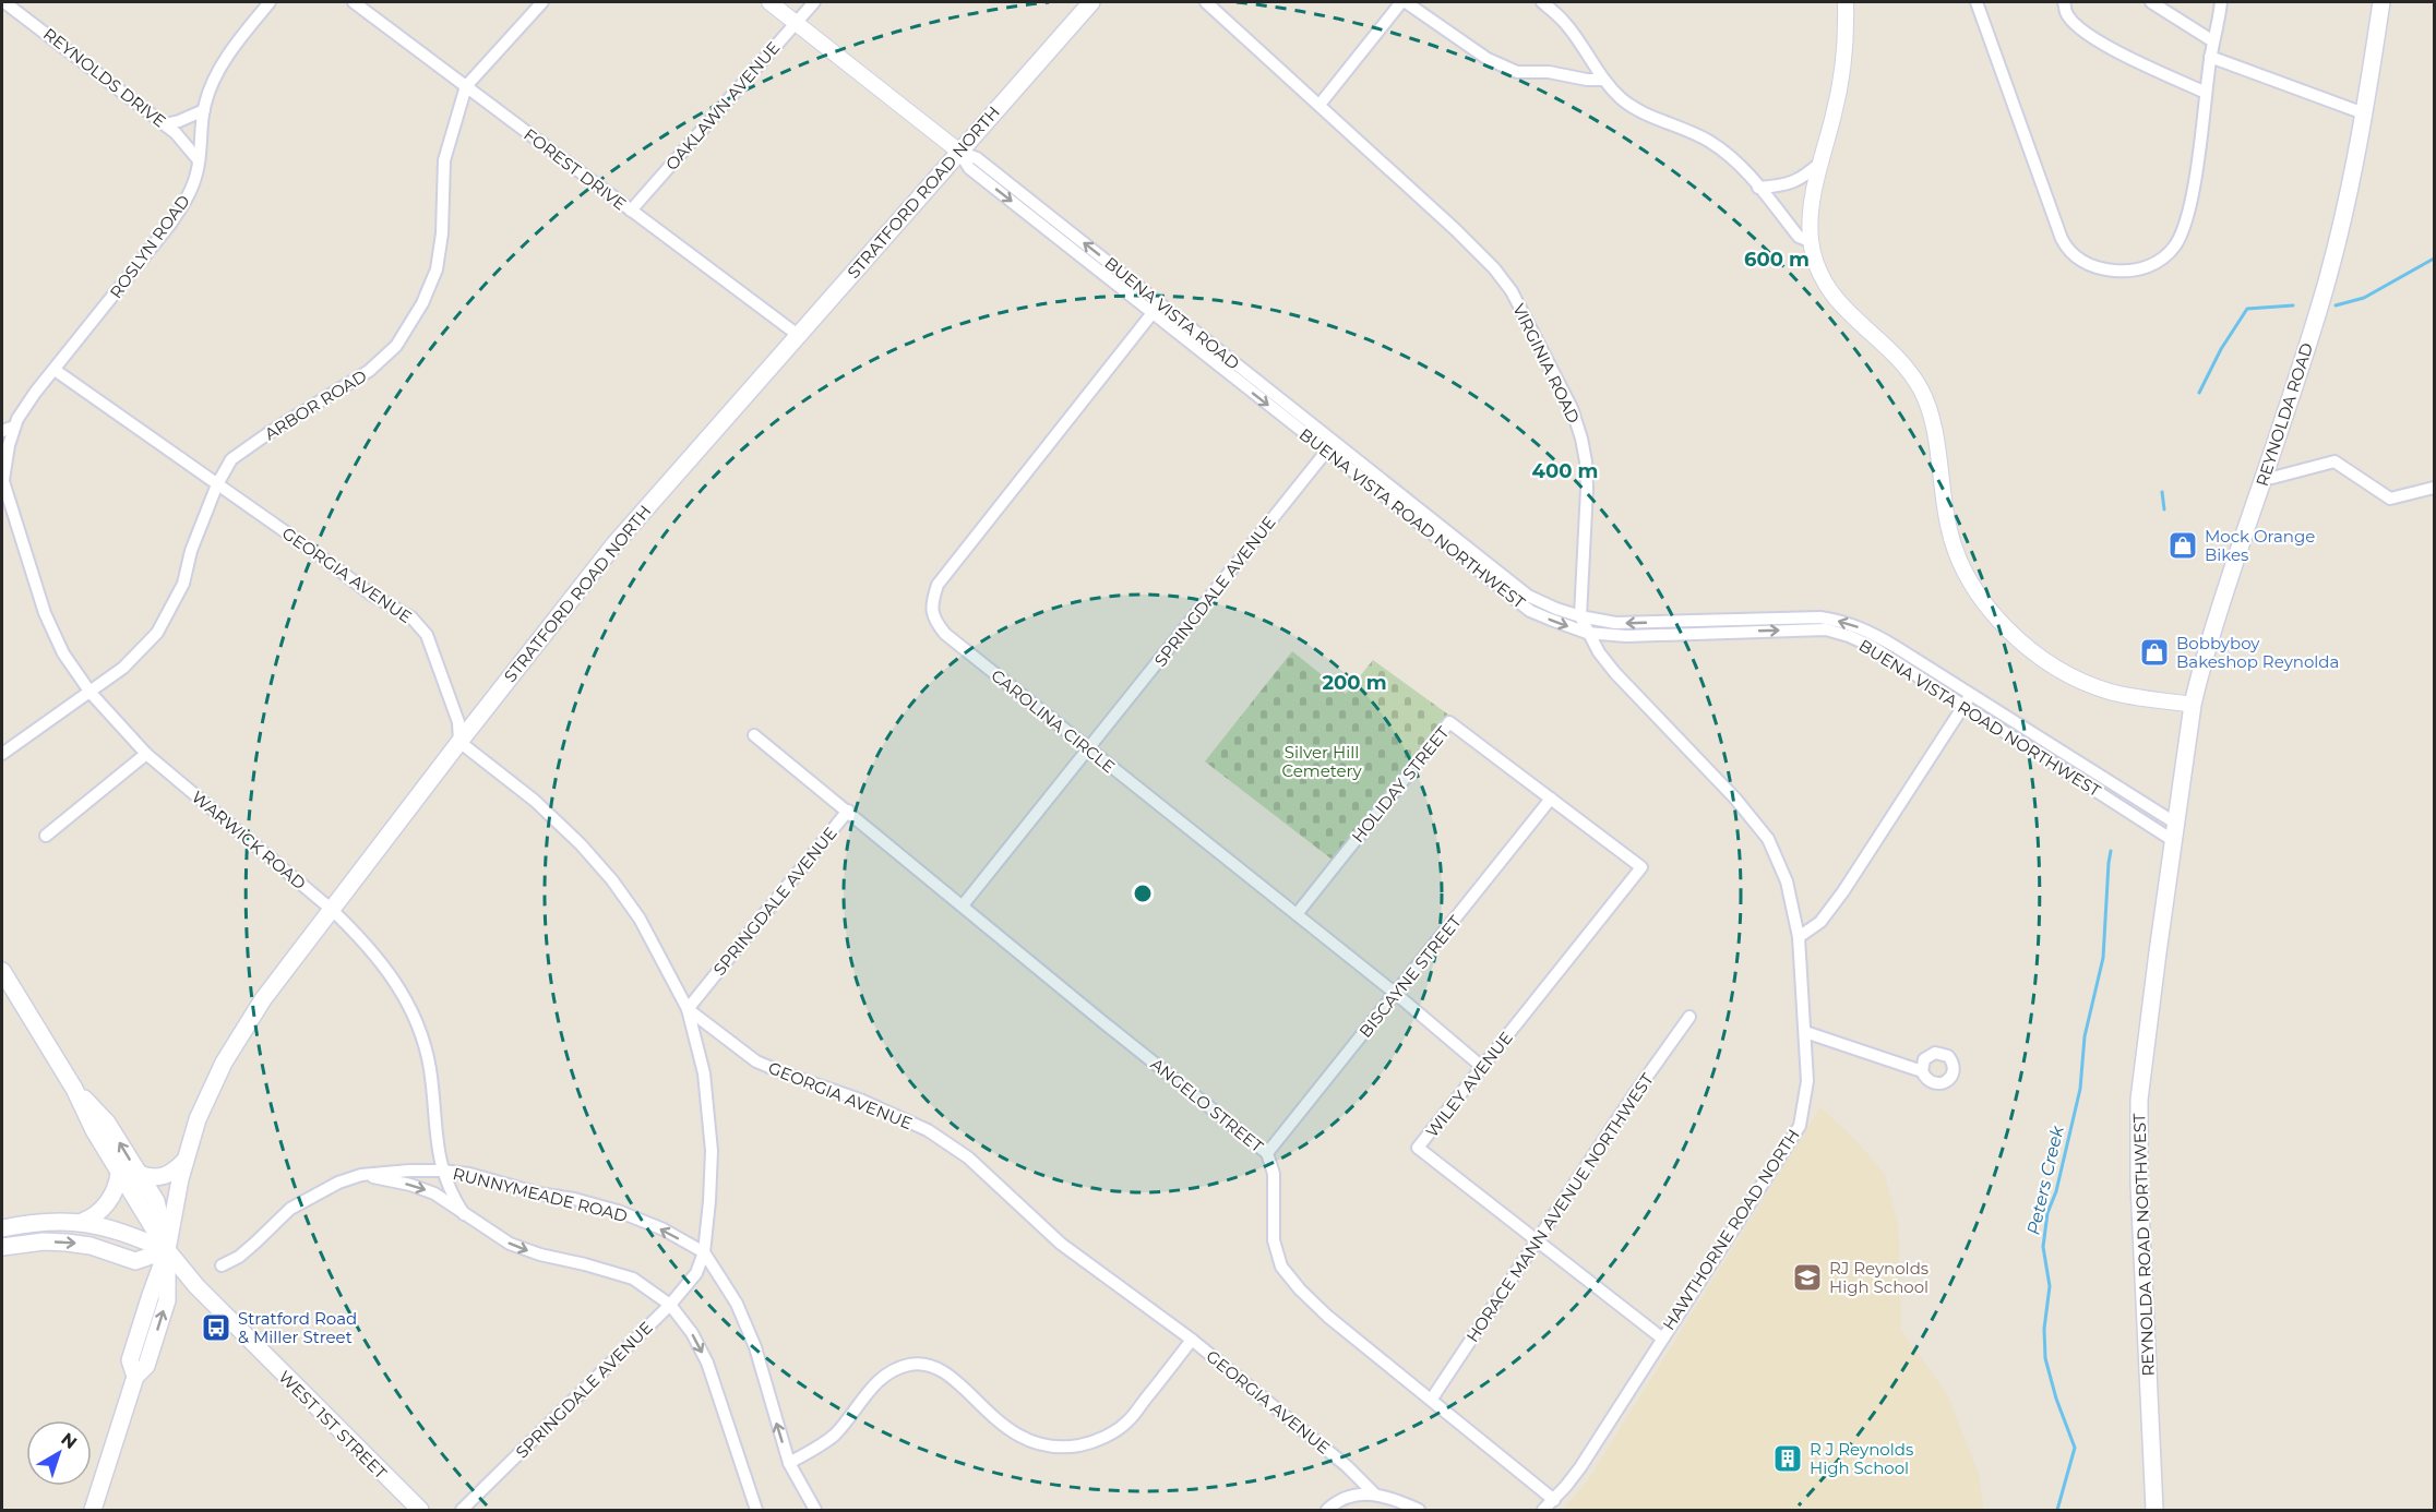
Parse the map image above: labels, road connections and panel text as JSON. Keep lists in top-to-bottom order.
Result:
{
  "streets": {
    "main road": [
      "STRATFORD ROAD NORTH",
      "REYNOLDA ROAD",
      "REYNOLDA ROAD NORTHWEST",
      "WEST 1ST STREET"
    ],
    "street": [
      "REYNOLDS DRIVE",
      "OAKLAWN AVENUE",
      "FOREST DRIVE",
      "ROSLYN ROAD",
      "BUENA VISTA ROAD",
      "VIRGINIA ROAD",
      "ARBOR ROAD",
      "BUENA VISTA ROAD NORTHWEST",
      "GEORGIA AVENUE",
      "SPRINGDALE AVENUE",
      "CAROLINA CIRCLE",
      "HOLIDAY STREET",
      "WARWICK ROAD",
      "BISCAYNE STREET",
      "WILEY AVENUE",
      "ANGELO STREET",
      "RUNNYMEADE ROAD",
      "HORACE MANN AVENUE NORTHWEST",
      "HAWTHORNE ROAD NORTH"
    ]
  },
  "crossings": [
    ["REYNOLDS DRIVE", "ROSLYN ROAD"],
    ["OAKLAWN AVENUE", "FOREST DRIVE"],
    ["OAKLAWN AVENUE", "BUENA VISTA ROAD"],
    ["FOREST DRIVE", "STRATFORD ROAD NORTH"],
    ["FOREST DRIVE", "ARBOR ROAD"],
    ["STRATFORD ROAD NORTH", "BUENA VISTA ROAD"],
    ["STRATFORD ROAD NORTH", "GEORGIA AVENUE"],
    ["STRATFORD ROAD NORTH", "WARWICK ROAD"],
    ["STRATFORD ROAD NORTH", "WEST 1ST STREET"],
    ["ROSLYN ROAD", "GEORGIA AVENUE"],
    ["ROSLYN ROAD", "WARWICK ROAD"],
    ["BUENA VISTA ROAD", "VIRGINIA ROAD"],
    ["BUENA VISTA ROAD", "BUENA VISTA ROAD NORTHWEST"],
    ["BUENA VISTA ROAD", "SPRINGDALE AVENUE"],
    ["BUENA VISTA ROAD", "CAROLINA CIRCLE"],
    ["VIRGINIA ROAD", "BUENA VISTA ROAD NORTHWEST"],
    ["VIRGINIA ROAD", "HAWTHORNE ROAD NORTH"],
    ["ARBOR ROAD", "GEORGIA AVENUE"],
    ["ARBOR ROAD", "WARWICK ROAD"],
    ["REYNOLDA ROAD", "BUENA VISTA ROAD NORTHWEST"],
    ["REYNOLDA ROAD", "REYNOLDA ROAD NORTHWEST"],
    ["BUENA VISTA ROAD NORTHWEST", "SPRINGDALE AVENUE"],
    ["BUENA VISTA ROAD NORTHWEST", "REYNOLDA ROAD NORTHWEST"],
    ["GEORGIA AVENUE", "SPRINGDALE AVENUE"],
    ["SPRINGDALE AVENUE", "CAROLINA CIRCLE"],
    ["SPRINGDALE AVENUE", "ANGELO STREET"],
    ["SPRINGDALE AVENUE", "RUNNYMEADE ROAD"],
    ["CAROLINA CIRCLE", "HOLIDAY STREET"],
    ["CAROLINA CIRCLE", "BISCAYNE STREET"],
    ["CAROLINA CIRCLE", "WILEY AVENUE"],
    ["HOLIDAY STREET", "BISCAYNE STREET"],
    ["HOLIDAY STREET", "WILEY AVENUE"],
    ["WARWICK ROAD", "RUNNYMEADE ROAD"],
    ["BISCAYNE STREET", "WILEY AVENUE"],
    ["BISCAYNE STREET", "ANGELO STREET"],
    ["WILEY AVENUE", "HORACE MANN AVENUE NORTHWEST"],
    ["WILEY AVENUE", "HAWTHORNE ROAD NORTH"],
    ["ANGELO STREET", "HORACE MANN AVENUE NORTHWEST"],
    ["ANGELO STREET", "HAWTHORNE ROAD NORTH"]
  ],
  "water": ["Peters Creek"],
  "parks": ["Silver Hill Cemetery"],
  "places": {
    "shop": ["Mock Orange Bikes", "Bobbyboy Bakeshop Reynolda"],
    "school or university": ["RJ Reynolds High School"],
    "bus stop": ["Stratford Road & Miller Street"],
    "building": ["R J Reynolds High School"]
  },
  "north": "top right",
  "rings": ["600 m", "400 m", "200 m"]
}
